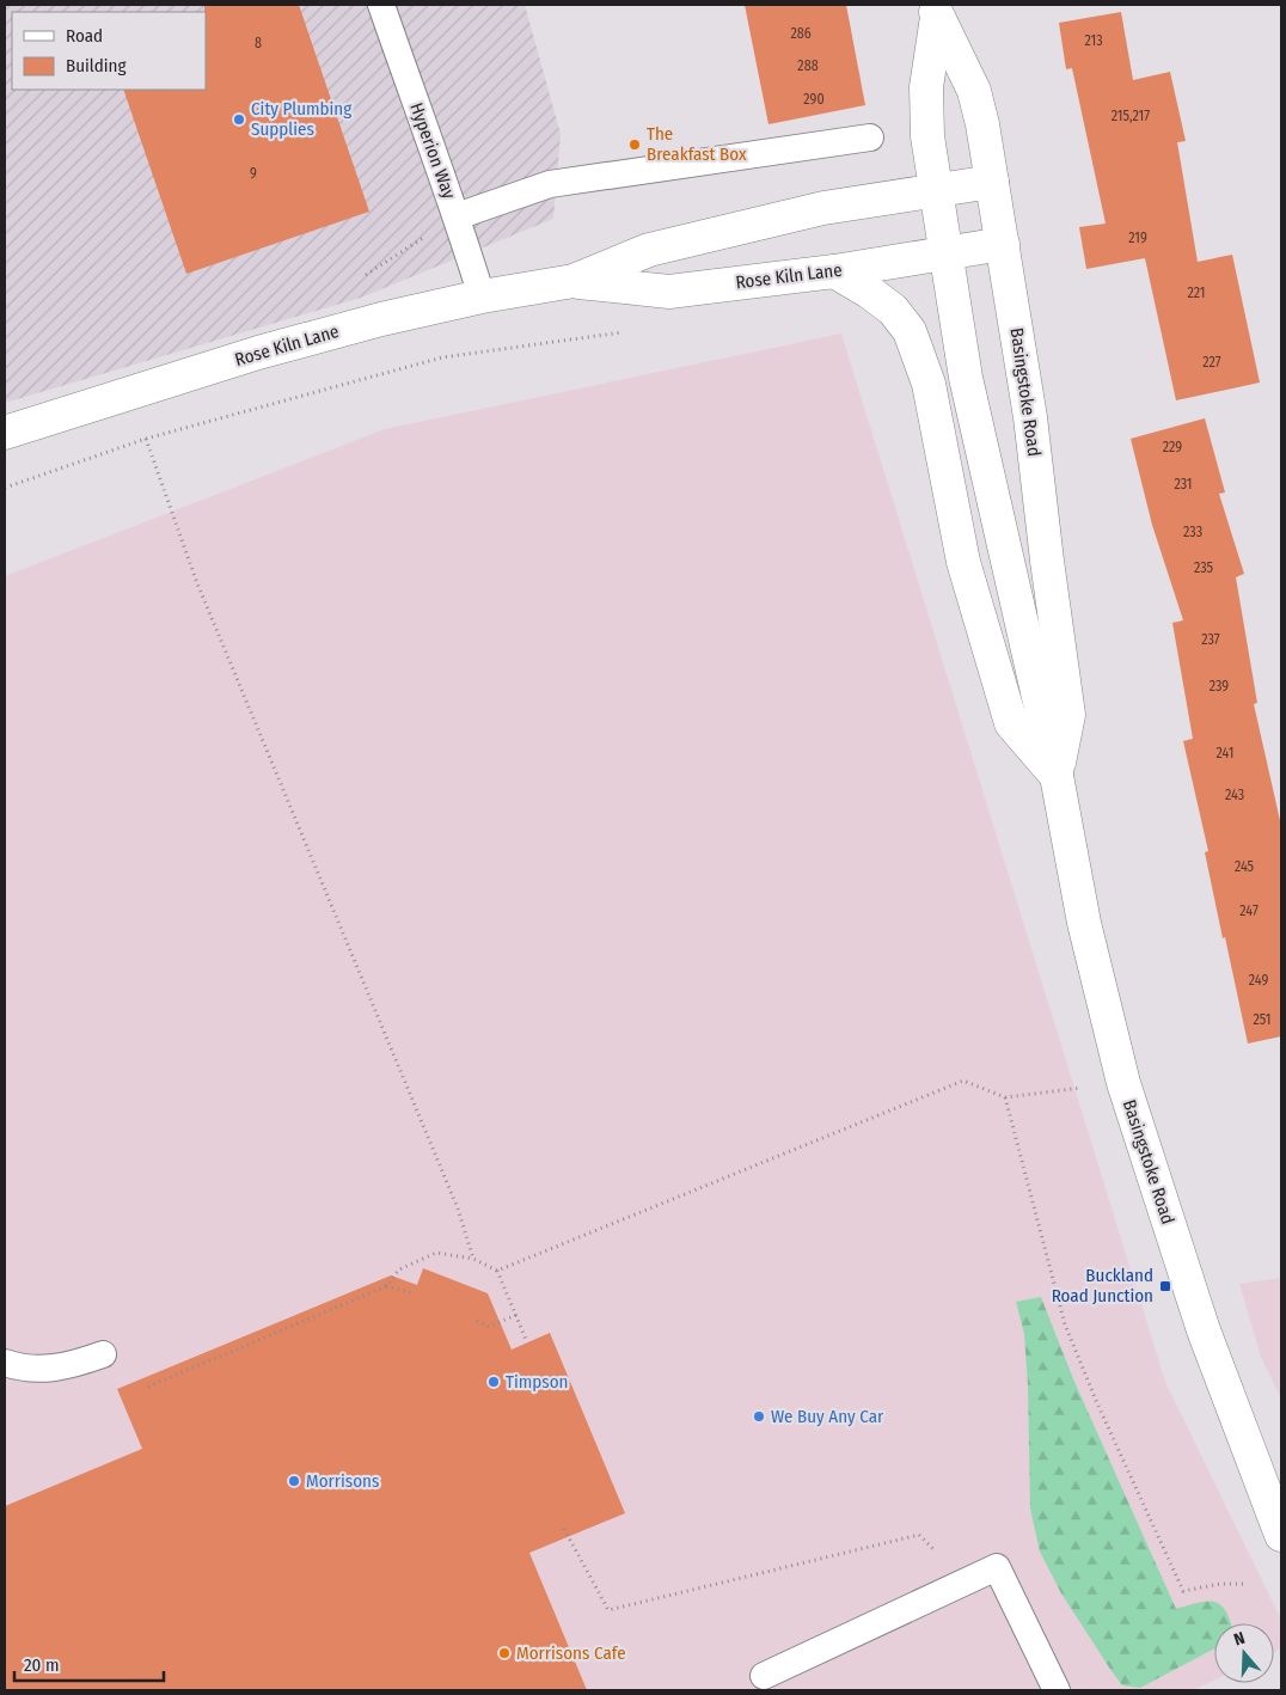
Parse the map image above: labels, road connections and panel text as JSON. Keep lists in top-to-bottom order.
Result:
{
  "streets": {
    "main road": ["Rose Kiln Lane", "Basingstoke Road"],
    "lane": ["Hyperion Way"]
  },
  "crossings": [
    ["Hyperion Way", "Rose Kiln Lane"],
    ["Rose Kiln Lane", "Basingstoke Road"]
  ],
  "places": {
    "other": [
      "City Plumbing Supplies",
      "The Breakfast Box",
      "Timpson",
      "We Buy Any Car",
      "Morrisons",
      "Morrisons Cafe"
    ],
    "transit": ["Buckland Road Junction"]
  },
  "house_numbers": [
    "286",
    "213",
    "8",
    "288",
    "290",
    "215,217",
    "9",
    "219",
    "221",
    "227",
    "229",
    "231",
    "233",
    "235",
    "237",
    "239",
    "241",
    "243",
    "245",
    "247",
    "249",
    "251"
  ],
  "legend": ["Road", "Building"],
  "scale_bar": "20 m",
  "north": "top"
}
